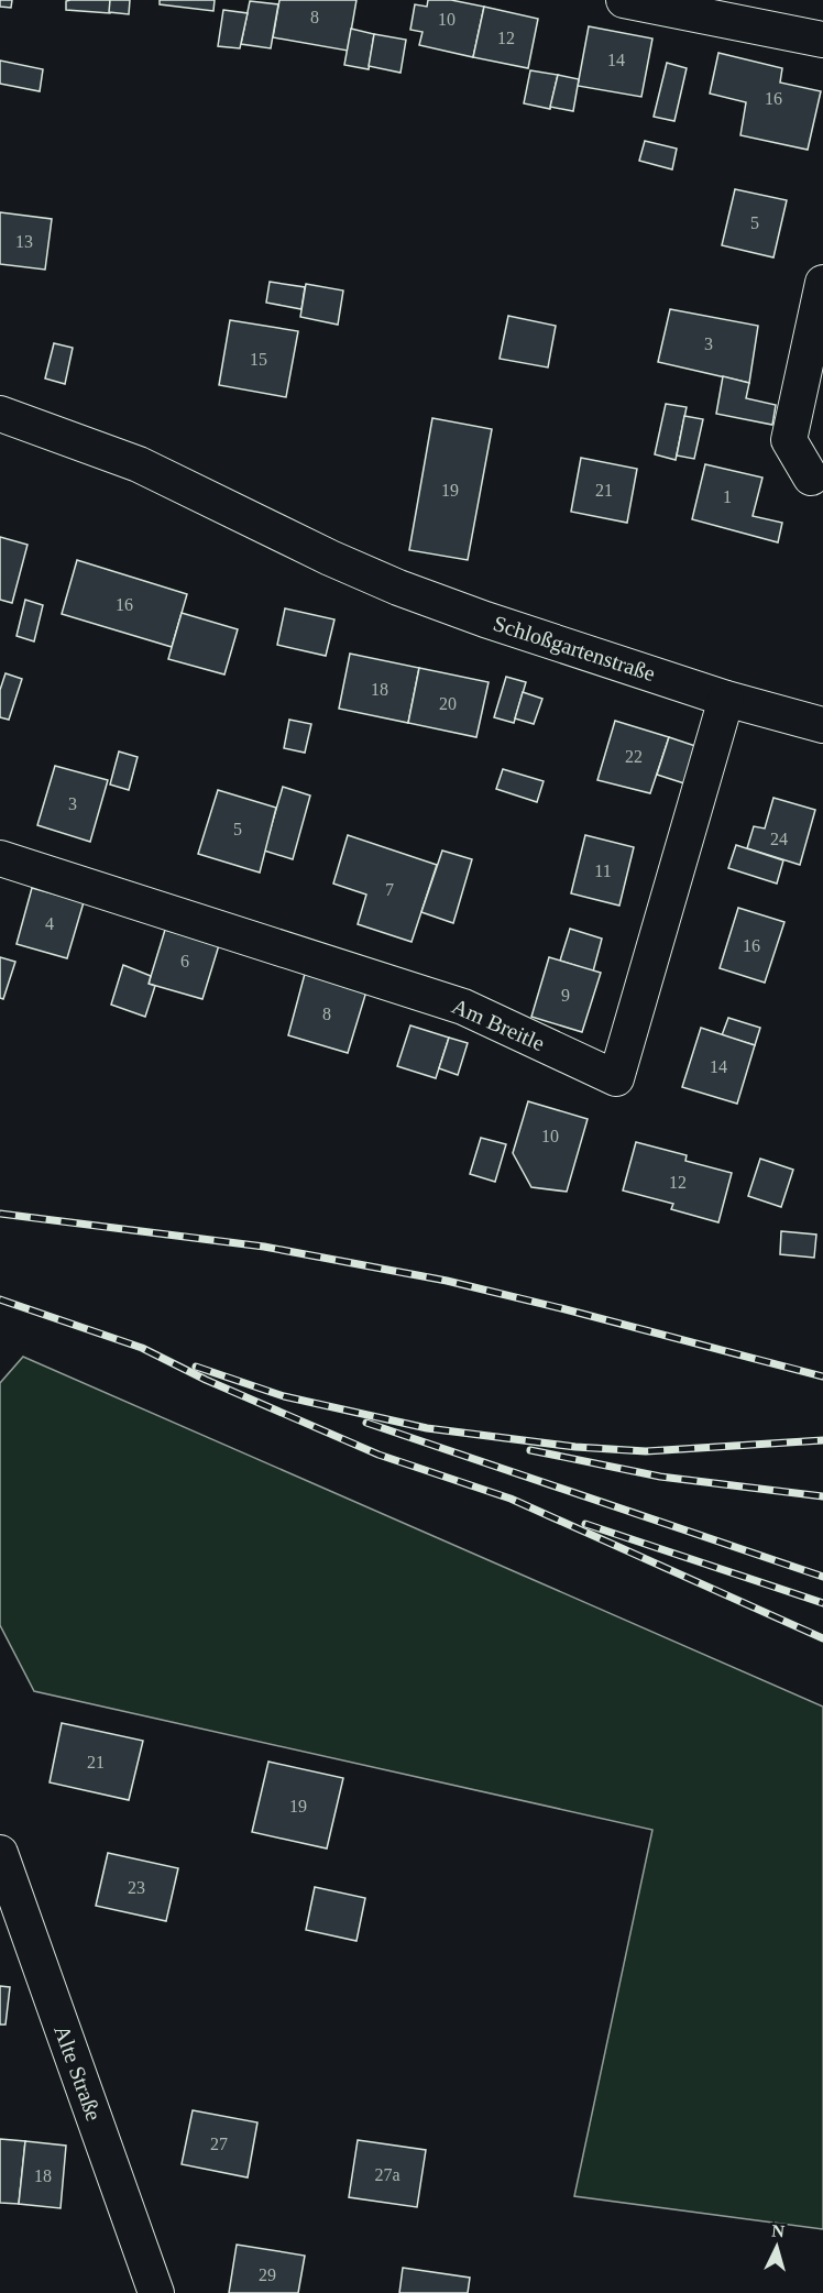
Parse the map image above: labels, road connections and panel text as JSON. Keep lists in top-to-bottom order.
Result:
{
  "streets": {
    "street": ["Schloßgartenstraße", "Am Breitle", "Alte Straße"]
  },
  "crossings": [
    ["Schloßgartenstraße", "Am Breitle"]
  ],
  "house_numbers": [
    "8",
    "10",
    "12",
    "14",
    "16",
    "5",
    "13",
    "3",
    "15",
    "19",
    "21",
    "1",
    "16",
    "18",
    "20",
    "22",
    "3",
    "5",
    "24",
    "11",
    "7",
    "4",
    "16",
    "6",
    "9",
    "8",
    "14",
    "10",
    "12",
    "21",
    "19",
    "23",
    "27",
    "27a",
    "18",
    "29"
  ],
  "north": "top"
}
